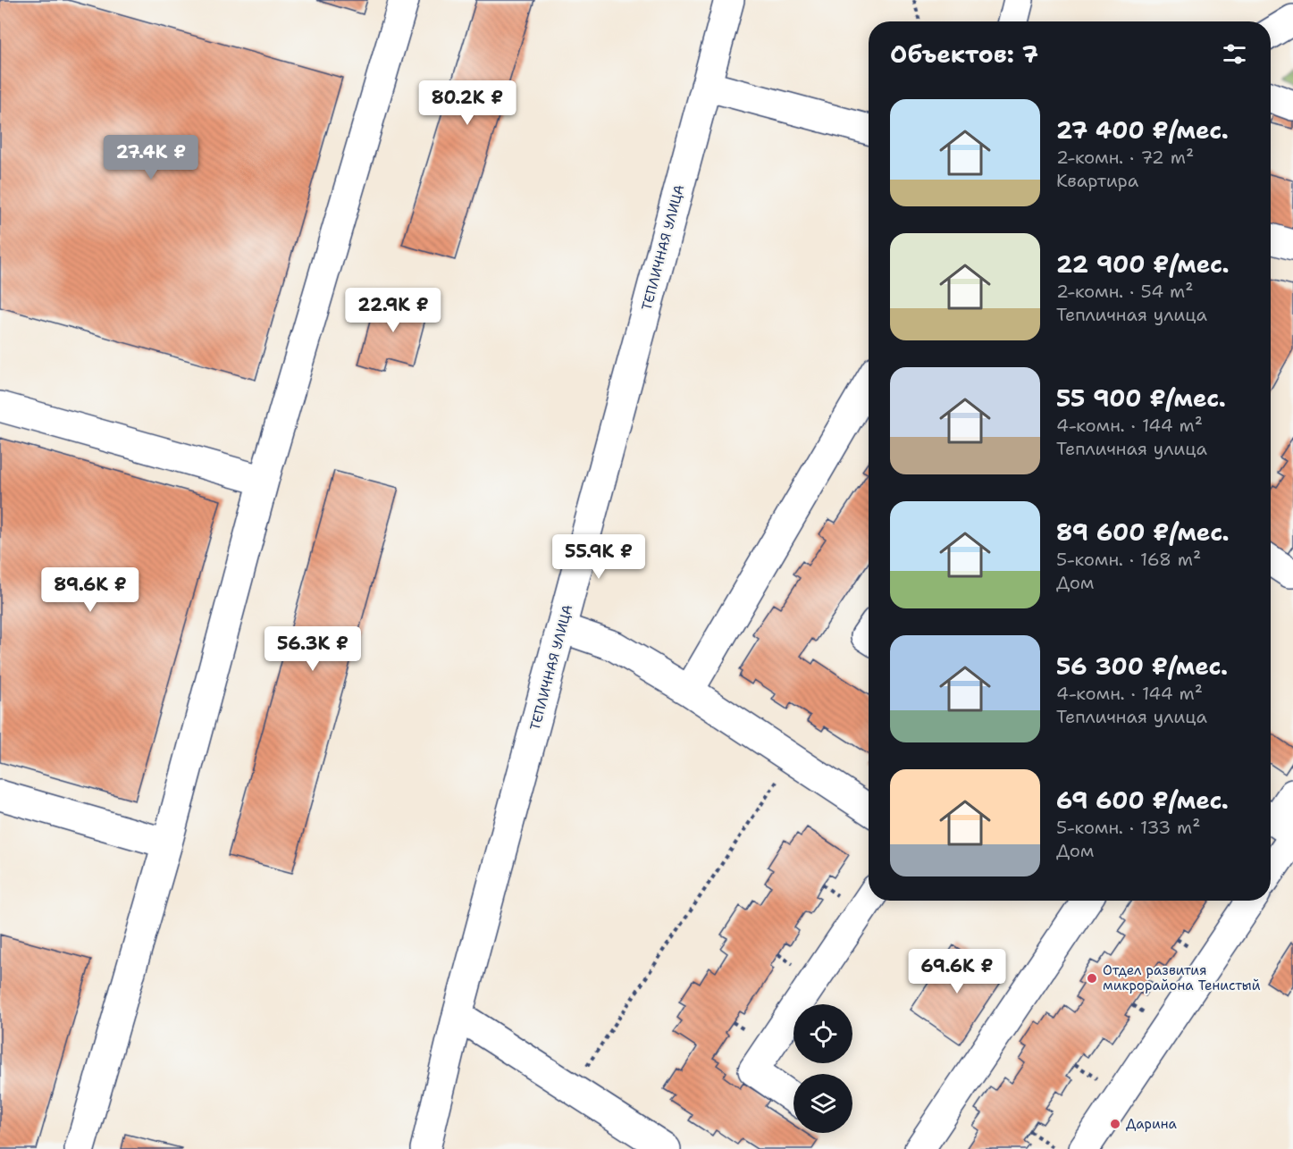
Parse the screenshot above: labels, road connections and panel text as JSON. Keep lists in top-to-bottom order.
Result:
{
  "streets": {
    "street": ["ТЕПЛИЧНАЯ УЛИЦА"]
  },
  "places": ["Отдел развития микрорайона Тенистый", "Дарина"],
  "page": {
    "heading": "Объектов: 7",
    "price": [
      "80.2K ₽",
      "27.4K ₽",
      "22.9K ₽",
      "55.9K ₽",
      "89.6K ₽",
      "56.3K ₽",
      "69.6K ₽"
    ],
    "list": [
      {
        "name": "27 400 ₽/мес.",
        "note": "2-комн. · 72 m² · Квартира"
      },
      {
        "name": "22 900 ₽/мес.",
        "note": "2-комн. · 54 m² · Тепличная улица"
      },
      {
        "name": "55 900 ₽/мес.",
        "note": "4-комн. · 144 m² · Тепличная улица"
      },
      {
        "name": "89 600 ₽/мес.",
        "note": "5-комн. · 168 m² · Дом"
      },
      {
        "name": "56 300 ₽/мес.",
        "note": "4-комн. · 144 m² · Тепличная улица"
      },
      {
        "name": "69 600 ₽/мес.",
        "note": "5-комн. · 133 m² · Дом"
      }
    ]
  }
}
